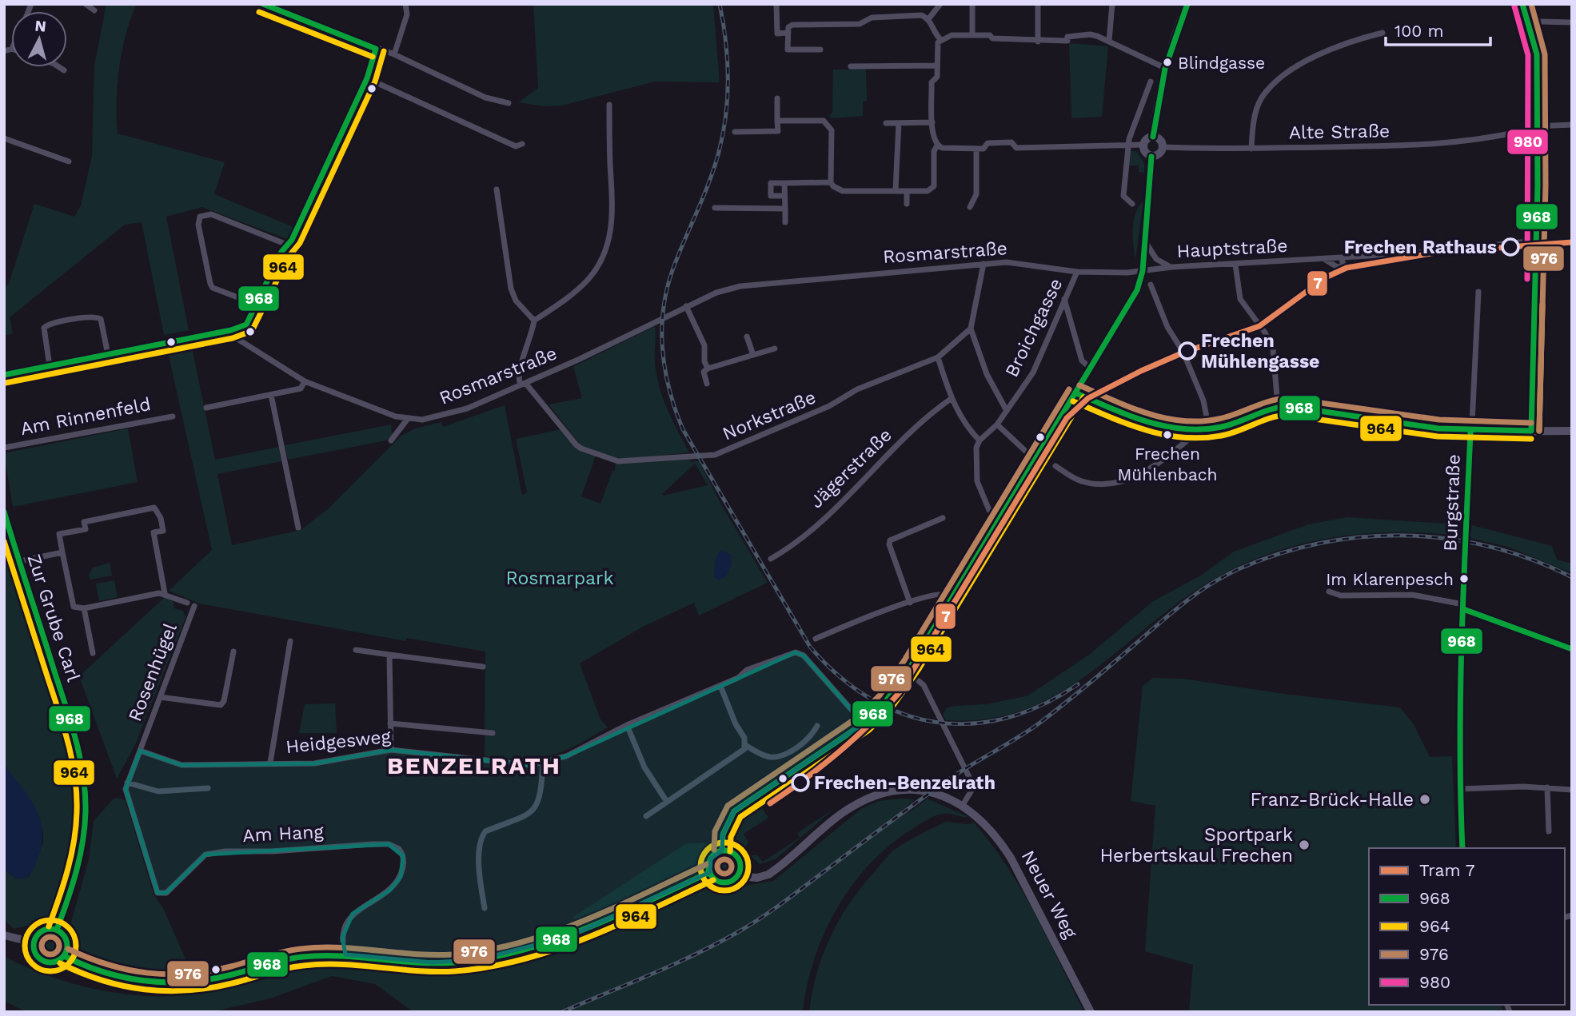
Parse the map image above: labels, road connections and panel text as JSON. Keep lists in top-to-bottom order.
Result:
{
  "streets": {
    "main road": ["Neuer Weg"],
    "street": [
      "Alte Straße",
      "Hauptstraße",
      "Rosmarstraße",
      "Broichgasse",
      "Norkstraße",
      "Am Rinnenfeld",
      "Jägerstraße",
      "Burgstraße",
      "Zur Grube Carl",
      "Rosenhügel",
      "Heidgesweg",
      "Am Hang"
    ]
  },
  "crossings": [
    ["Hauptstraße", "Rosmarstraße"],
    ["Rosmarstraße", "Broichgasse"],
    ["Rosmarstraße", "Norkstraße"],
    ["Rosenhügel", "Heidgesweg"]
  ],
  "districts": ["BENZELRATH"],
  "parks": ["Rosmarpark"],
  "places": [
    "Blindgasse",
    "Frechen Rathaus",
    "Frechen Mühlengasse",
    "Frechen Mühlenbach",
    "Im Klarenpesch",
    "Frechen-Benzelrath",
    "Franz-Brück-Halle",
    "Sportpark Herbertskaul Frechen"
  ],
  "lines": [
    "transit line 968",
    "transit line 976",
    "transit line 980",
    "transit line 964",
    "tram line 7"
  ],
  "legend": [
    "Tram 7",
    "968",
    "964",
    "976",
    "980"
  ],
  "scale_bar": "100 m",
  "north": "top"
}
